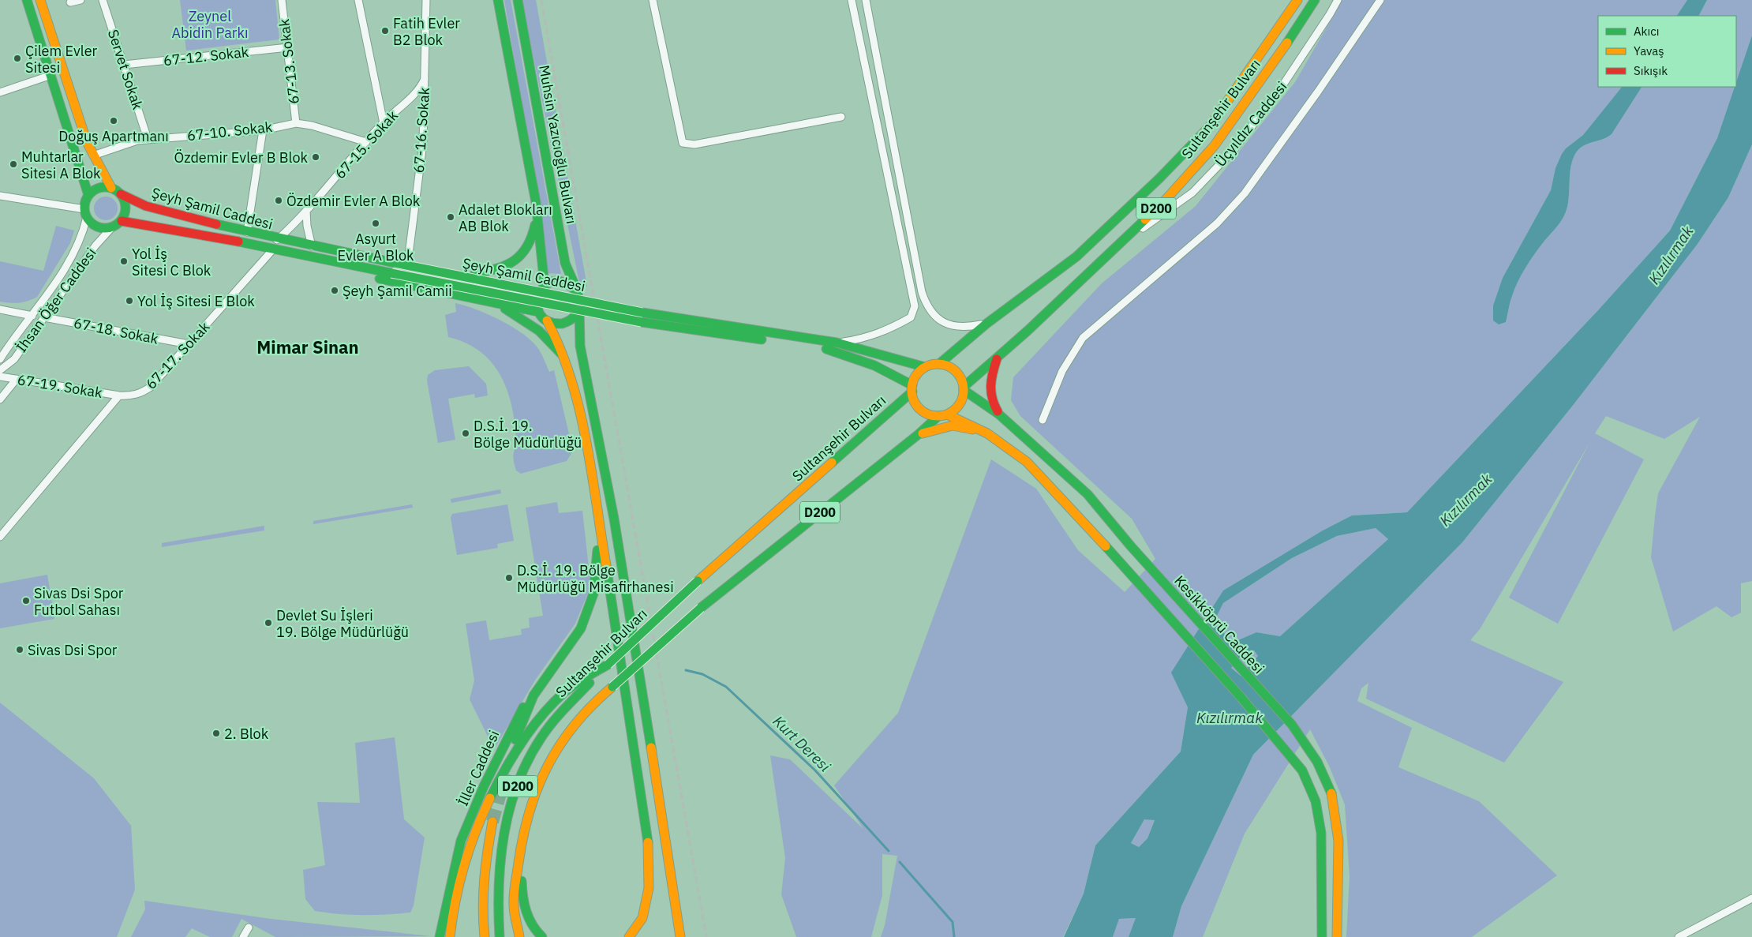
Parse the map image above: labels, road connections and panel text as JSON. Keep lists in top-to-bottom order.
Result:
{
  "streets": {
    "main road": [
      "Sultanşehir Bulvarı",
      "Muhsin Yazıcıoğlu Bulvarı",
      "Şeyh Şamil Caddesi",
      "D200",
      "Kesikköprü Caddesi",
      "İller Caddesi"
    ],
    "street": [
      "67-12. Sokak",
      "67-13. Sokak",
      "Servet Sokak",
      "Üçyıldız Caddesi",
      "67-16. Sokak",
      "67-10. Sokak",
      "67-15. Sokak",
      "İhsan Öğer Caddesi",
      "67-18. Sokak",
      "67-17. Sokak",
      "67-19. Sokak"
    ]
  },
  "crossings": [
    ["67-12. Sokak", "67-13. Sokak"],
    ["67-12. Sokak", "Servet Sokak"],
    ["67-13. Sokak", "67-10. Sokak"],
    ["Servet Sokak", "67-10. Sokak"],
    ["Sultanşehir Bulvarı", "Üçyıldız Caddesi"],
    ["Sultanşehir Bulvarı", "Şeyh Şamil Caddesi"],
    ["Sultanşehir Bulvarı", "Kesikköprü Caddesi"],
    ["67-16. Sokak", "67-15. Sokak"],
    ["67-10. Sokak", "67-15. Sokak"],
    ["67-15. Sokak", "Şeyh Şamil Caddesi"],
    ["Şeyh Şamil Caddesi", "İhsan Öğer Caddesi"],
    ["Şeyh Şamil Caddesi", "67-17. Sokak"],
    ["Şeyh Şamil Caddesi", "Kesikköprü Caddesi"],
    ["İhsan Öğer Caddesi", "67-18. Sokak"],
    ["67-18. Sokak", "67-17. Sokak"],
    ["67-17. Sokak", "67-19. Sokak"]
  ],
  "districts": ["Mimar Sinan"],
  "water": ["Kızılırmak", "Kurt Deresi"],
  "parks": ["Zeynel Abidin Parkı"],
  "places": [
    "Fatih Evler B2 Blok",
    "Çilem Evler Sitesi",
    "Doğuş Apartmanı",
    "Özdemir Evler B Blok",
    "Muhtarlar Sitesi A Blok",
    "Özdemir Evler A Blok",
    "Adalet Blokları AB Blok",
    "Asyurt Evler A Blok",
    "Yol İş Sitesi C Blok",
    "Şeyh Şamil Camii",
    "Yol İş Sitesi E Blok",
    "D.S.İ. 19. Bölge Müdürlüğü",
    "D.S.İ. 19. Bölge Müdürlüğü Misafirhanesi",
    "Sivas Dsi Spor Futbol Sahası",
    "Devlet Su İşleri 19. Bölge Müdürlüğü",
    "Sivas Dsi Spor",
    "2. Blok"
  ],
  "legend": ["Akıcı", "Yavaş", "Sıkışık"]
}
